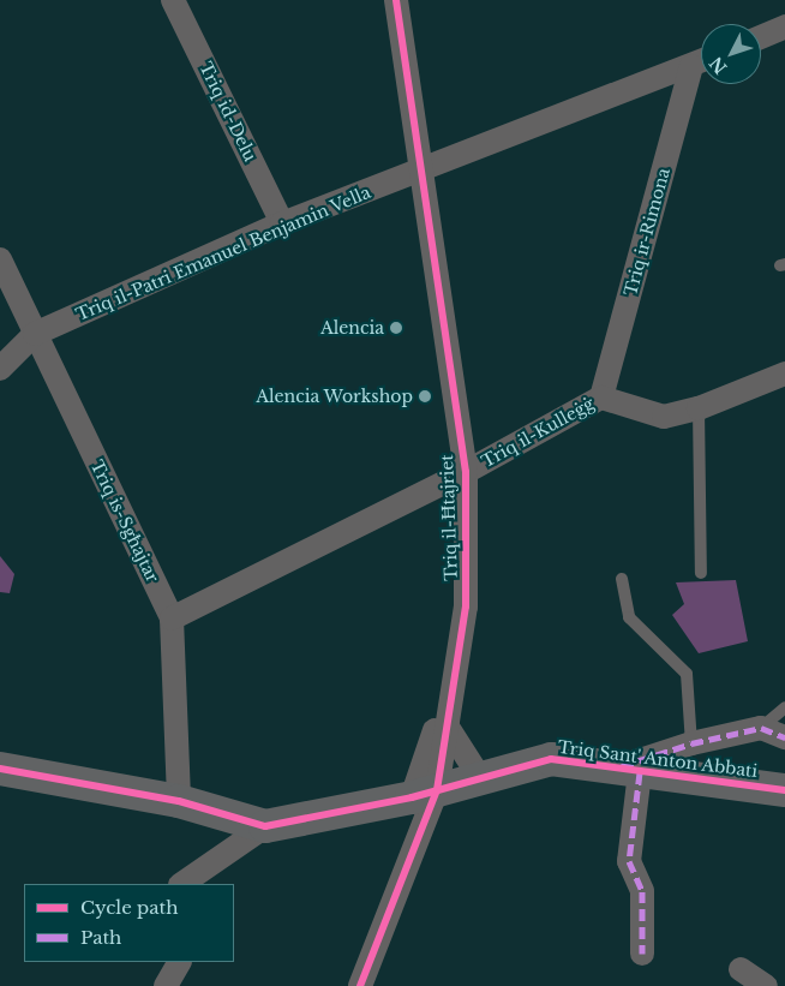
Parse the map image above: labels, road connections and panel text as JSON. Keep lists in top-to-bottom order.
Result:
{
  "streets": {
    "street": [
      "Triq id-Delu",
      "Triq ir-Rimona",
      "Triq il-Patri Emanuel Benjamin Vella",
      "Triq il-Kulleġġ",
      "Triq il-Ħtajriet",
      "Triq is-Sgħajtar",
      "Triq Sant' Anton Abbati"
    ]
  },
  "crossings": [
    ["Triq id-Delu", "Triq il-Patri Emanuel Benjamin Vella"],
    ["Triq ir-Rimona", "Triq il-Kulleġġ"],
    ["Triq il-Patri Emanuel Benjamin Vella", "Triq il-Ħtajriet"],
    ["Triq il-Patri Emanuel Benjamin Vella", "Triq is-Sgħajtar"],
    ["Triq il-Kulleġġ", "Triq il-Ħtajriet"],
    ["Triq il-Kulleġġ", "Triq is-Sgħajtar"],
    ["Triq il-Ħtajriet", "Triq Sant' Anton Abbati"],
    ["Triq is-Sgħajtar", "Triq Sant' Anton Abbati"]
  ],
  "places": ["Alencia", "Alencia Workshop"],
  "legend": ["Cycle path", "Path"],
  "north": "bottom left"
}
